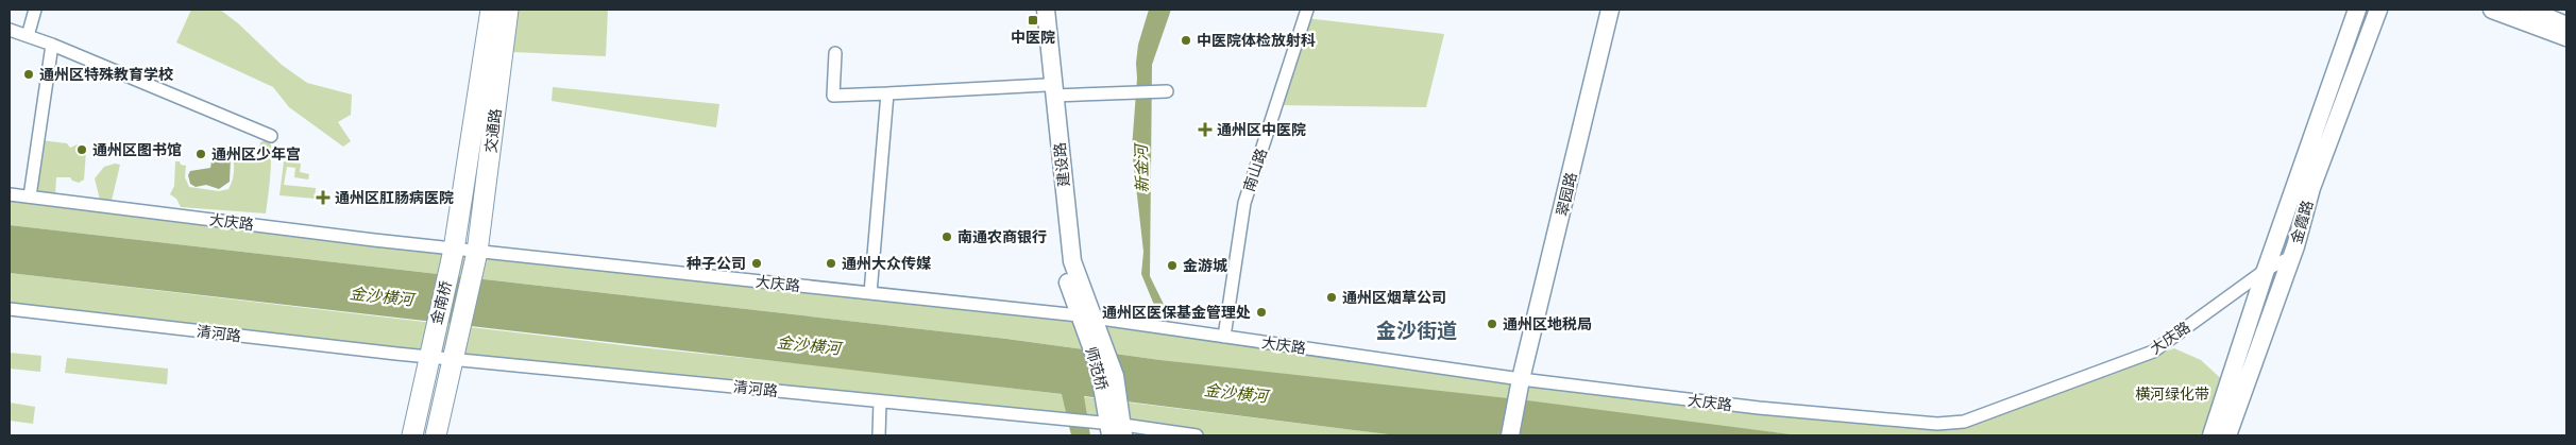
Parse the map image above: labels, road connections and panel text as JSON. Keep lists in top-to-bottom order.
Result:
{
  "streets": {
    "main road": [
      "交通路",
      "建设路",
      "翠园路",
      "金霞路",
      "金南桥",
      "师范桥"
    ],
    "street": ["南山路", "大庆路", "清河路"]
  },
  "crossings": [
    ["交通路", "大庆路"],
    ["交通路", "金南桥"],
    ["建设路", "大庆路"],
    ["建设路", "师范桥"],
    ["南山路", "大庆路"],
    ["翠园路", "大庆路"],
    ["大庆路", "金霞路"],
    ["大庆路", "金南桥"],
    ["大庆路", "师范桥"],
    ["金南桥", "清河路"],
    ["清河路", "师范桥"]
  ],
  "districts": ["金沙街道"],
  "water": ["新金河", "金沙横河"],
  "parks": ["横河绿化带"],
  "places": {
    "transit": ["中医院"],
    "other": [
      "中医院体检放射科",
      "通州区特殊教育学校",
      "通州区图书馆",
      "通州区少年宫",
      "南通农商银行",
      "种子公司",
      "通州大众传媒",
      "金游城",
      "通州区烟草公司",
      "通州区医保基金管理处",
      "通州区地税局"
    ],
    "health": ["通州区中医院", "通州区肛肠病医院"]
  }
}
